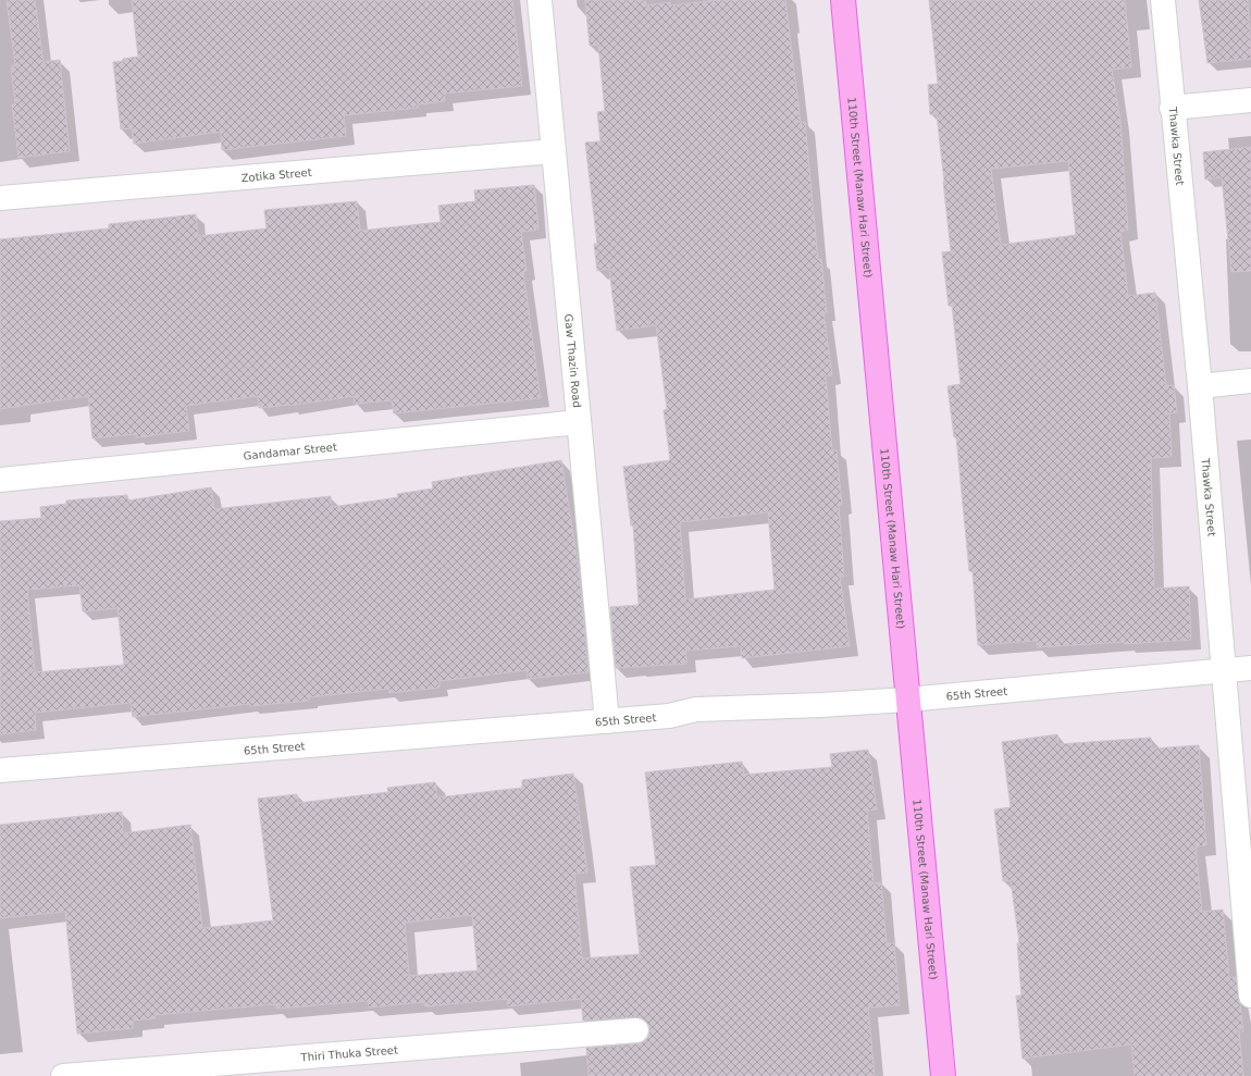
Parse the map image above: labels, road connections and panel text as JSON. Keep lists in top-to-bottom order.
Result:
{
  "streets": {
    "main road": ["110th Street (Manaw Hari Street)"],
    "street": [
      "Thawka Street",
      "Zotika Street",
      "Gaw Thazin Road",
      "Gandamar Street",
      "65th Street",
      "Thiri Thuka Street"
    ]
  },
  "crossings": [
    ["Thawka Street", "65th Street"],
    ["Zotika Street", "Gaw Thazin Road"],
    ["110th Street (Manaw Hari Street)", "65th Street"],
    ["Gaw Thazin Road", "Gandamar Street"],
    ["Gaw Thazin Road", "65th Street"]
  ]
}
